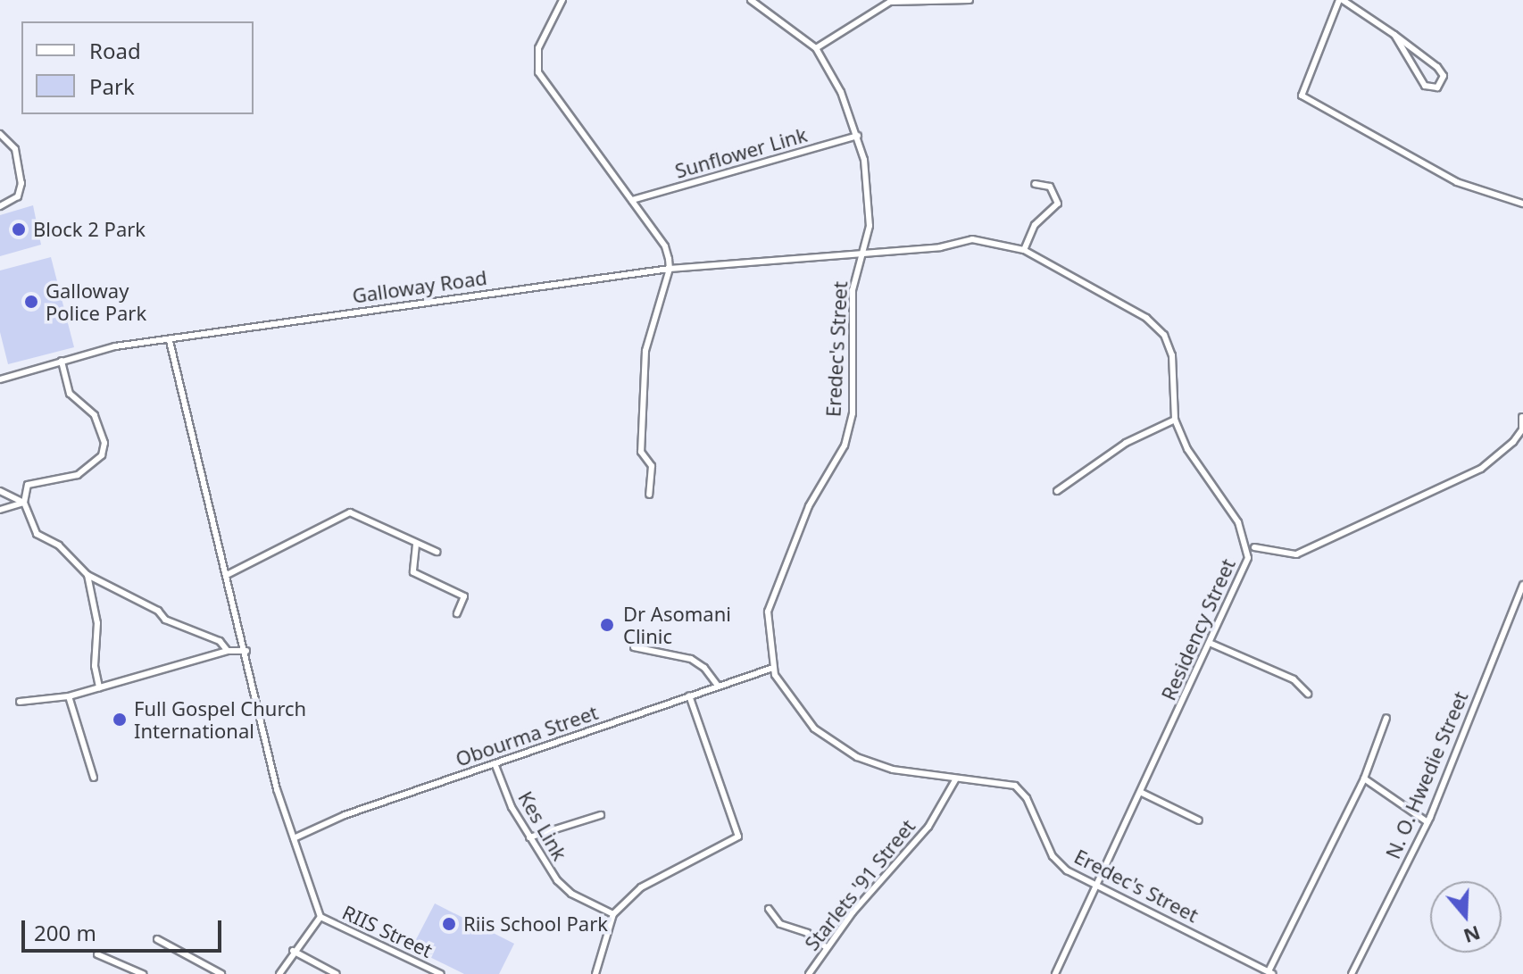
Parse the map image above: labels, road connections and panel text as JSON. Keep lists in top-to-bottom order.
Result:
{
  "streets": {
    "street": [
      "Sunflower Link",
      "Galloway Road",
      "Eredec's Street",
      "Residency Street",
      "Obourma Street",
      "N. O. Hwedie Street",
      "Kes Link",
      "Starlets '91 Street",
      "RIIS Street"
    ]
  },
  "crossings": [
    ["Sunflower Link", "Eredec's Street"],
    ["Galloway Road", "Residency Street"],
    ["Eredec's Street", "Residency Street"],
    ["Eredec's Street", "Obourma Street"],
    ["Eredec's Street", "Starlets '91 Street"],
    ["Obourma Street", "Kes Link"]
  ],
  "places": [
    "Block 2 Park",
    "Galloway Police Park",
    "Dr Asomani Clinic",
    "Full Gospel Church International",
    "Riis School Park"
  ],
  "legend": ["Road", "Park"],
  "scale_bar": "200 m",
  "north": "bottom"
}
